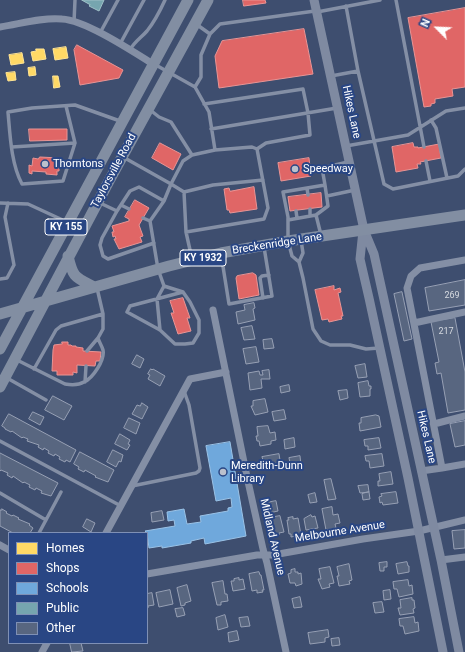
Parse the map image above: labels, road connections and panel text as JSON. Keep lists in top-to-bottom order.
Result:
{
  "streets": {
    "main road": [
      "Hikes Lane",
      "Taylorsville Road",
      "KY 155",
      "Breckenridge Lane",
      "KY 1932"
    ],
    "street": ["Melbourne Avenue", "Midland Avenue"]
  },
  "crossings": [
    ["Hikes Lane", "Breckenridge Lane"],
    ["Hikes Lane", "Melbourne Avenue"],
    ["Taylorsville Road", "Breckenridge Lane"],
    ["Melbourne Avenue", "Midland Avenue"]
  ],
  "places": ["Thorntons", "Speedway", "Meredith-Dunn Library"],
  "house_numbers": ["269", "217"],
  "legend": [
    "Homes",
    "Shops",
    "Schools",
    "Public",
    "Other"
  ],
  "north": "top left"
}
